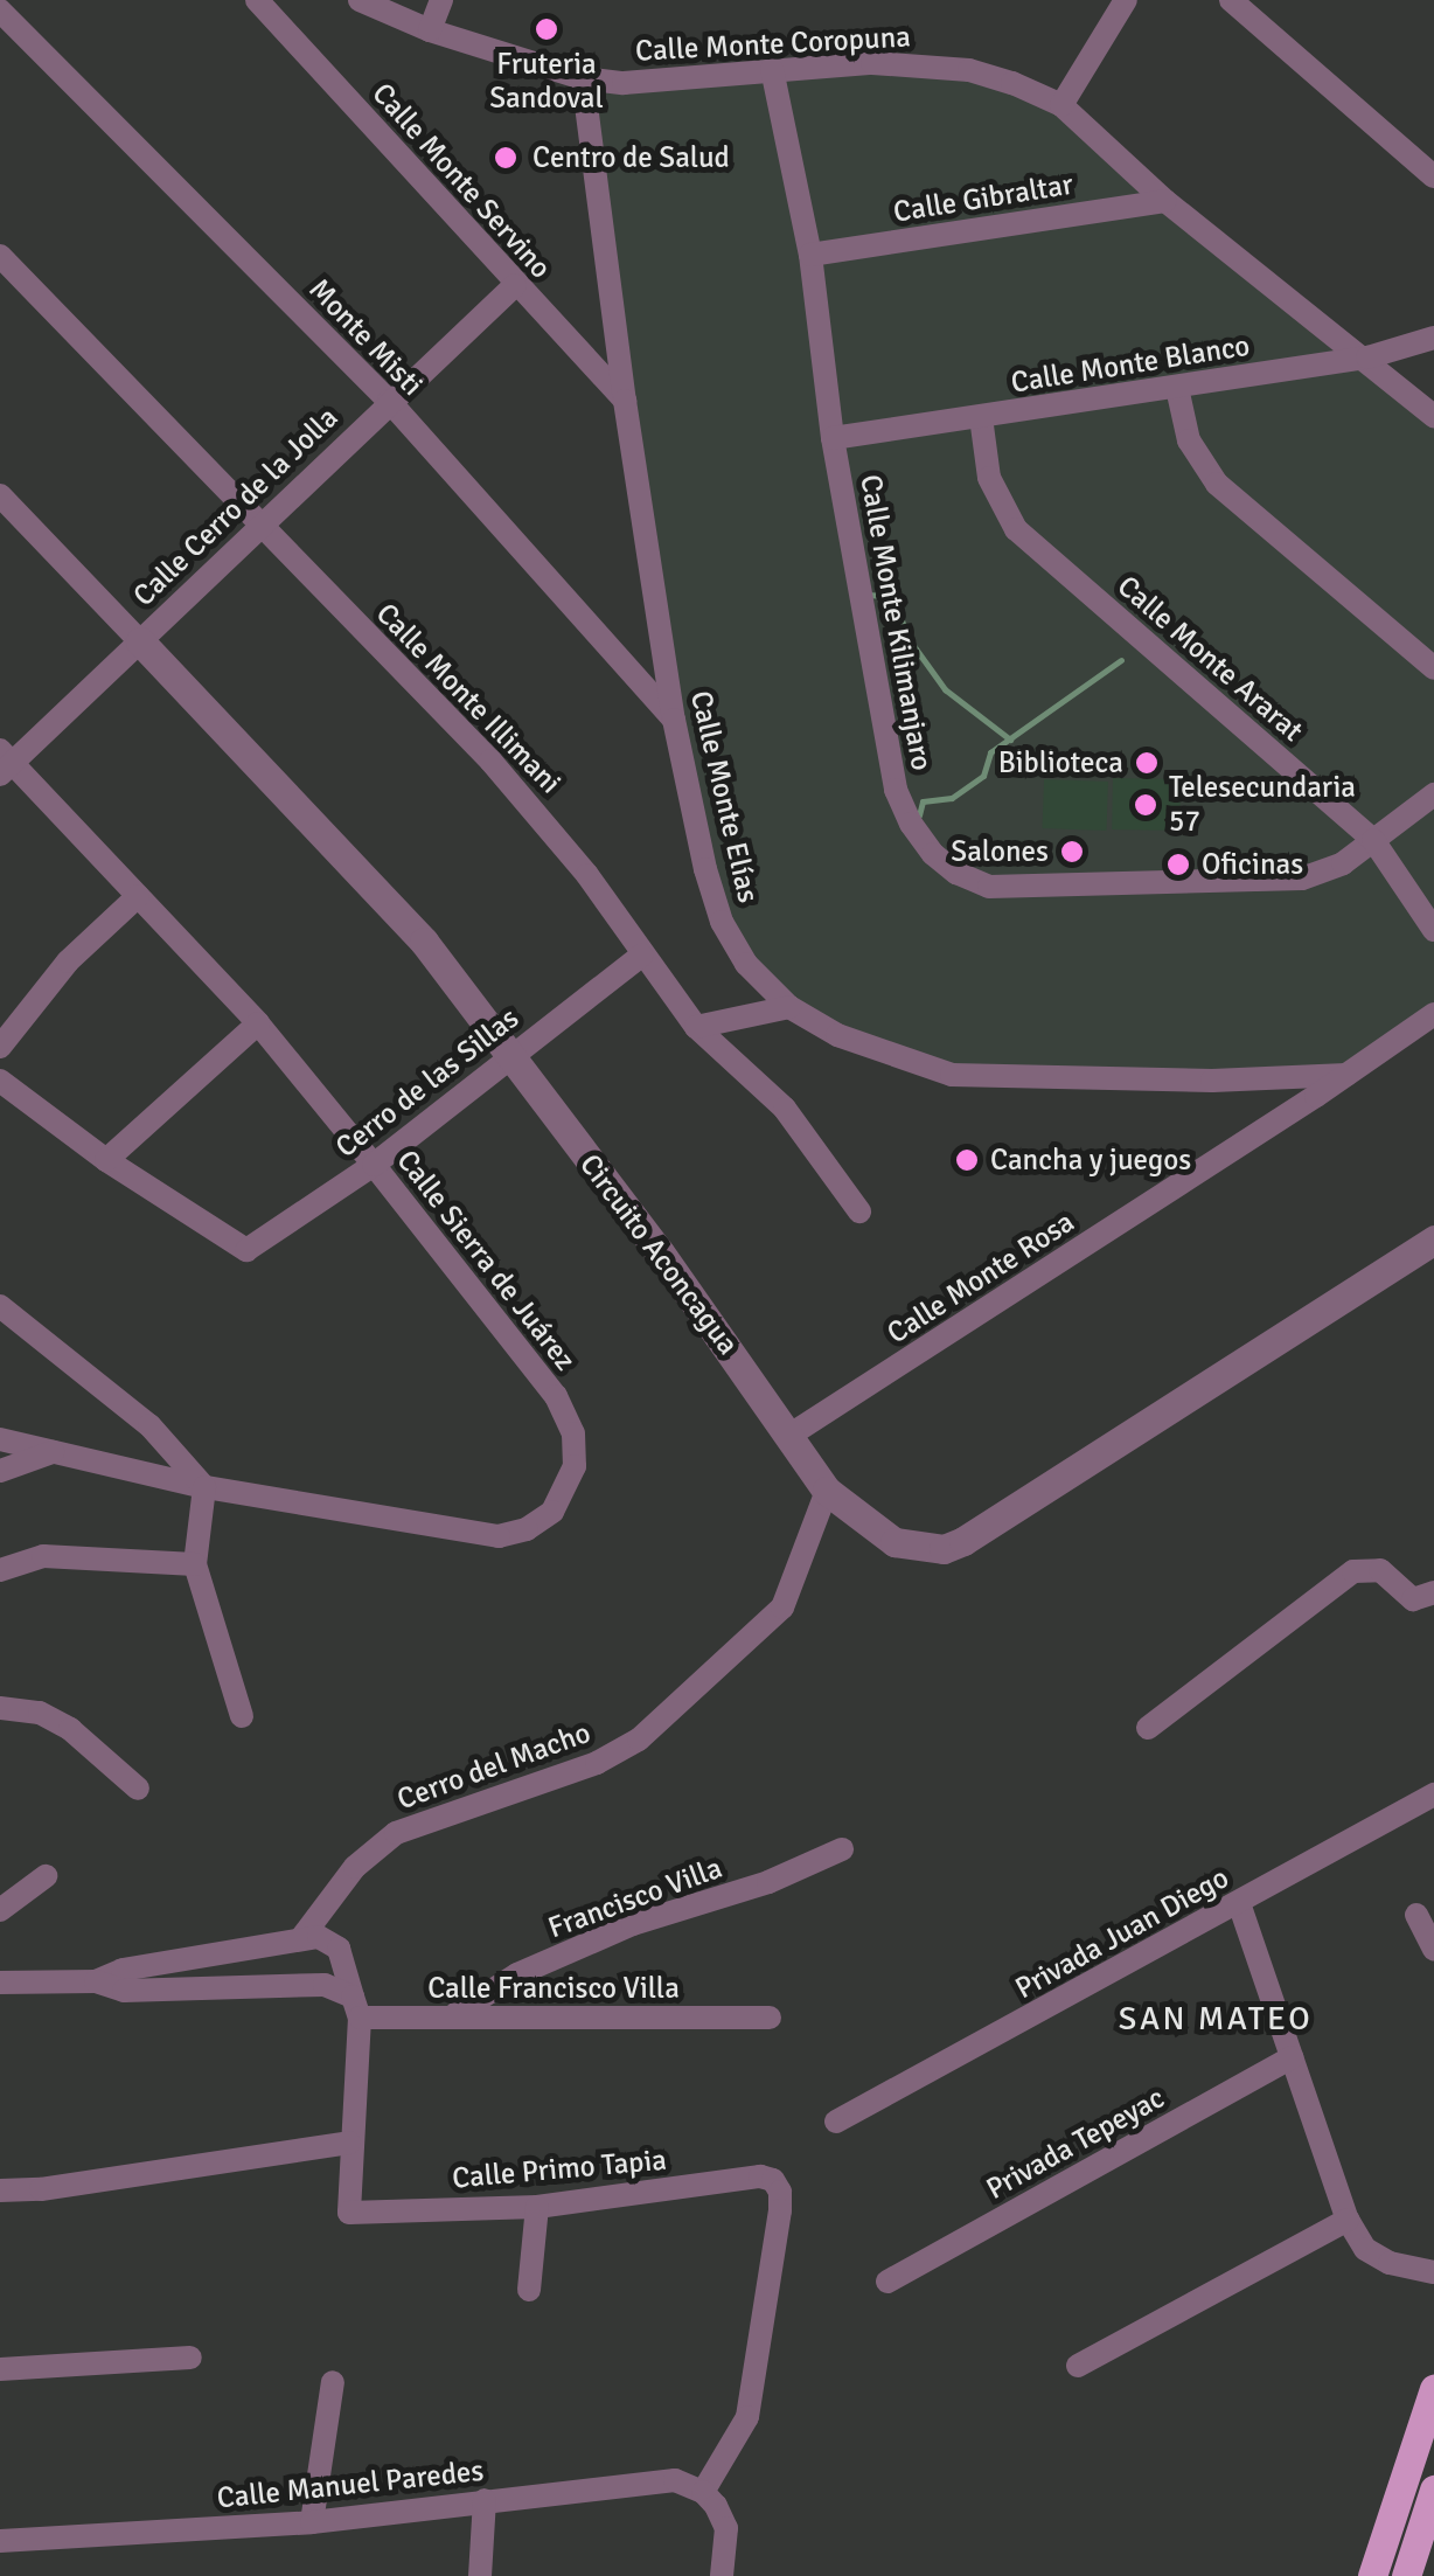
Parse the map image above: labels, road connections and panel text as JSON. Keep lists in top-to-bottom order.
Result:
{
  "streets": {
    "street": [
      "Calle Monte Coropuna",
      "Calle Monte Servino",
      "Calle Gibraltar",
      "Monte Misti",
      "Calle Monte Blanco",
      "Calle Cerro de la Jolla",
      "Calle Monte Kilimanjaro",
      "Calle Monte Ararat",
      "Calle Monte Illimani",
      "Calle Monte Elías",
      "Cerro de las Sillas",
      "Circuito Aconcagua",
      "Calle Sierra de Juárez",
      "Calle Monte Rosa",
      "Cerro del Macho",
      "Francisco Villa",
      "Privada Juan Diego",
      "Calle Francisco Villa",
      "Privada Tepeyac",
      "Calle Primo Tapia",
      "Calle Manuel Paredes"
    ]
  },
  "crossings": [
    ["Calle Monte Coropuna", "Calle Gibraltar"],
    ["Calle Monte Coropuna", "Calle Monte Blanco"],
    ["Calle Monte Coropuna", "Calle Monte Kilimanjaro"],
    ["Calle Monte Coropuna", "Calle Monte Elías"],
    ["Calle Monte Servino", "Calle Cerro de la Jolla"],
    ["Calle Monte Servino", "Calle Monte Elías"],
    ["Calle Gibraltar", "Calle Monte Kilimanjaro"],
    ["Monte Misti", "Calle Cerro de la Jolla"],
    ["Monte Misti", "Calle Monte Elías"],
    ["Calle Monte Blanco", "Calle Monte Kilimanjaro"],
    ["Calle Monte Blanco", "Calle Monte Ararat"],
    ["Calle Cerro de la Jolla", "Calle Monte Illimani"],
    ["Calle Cerro de la Jolla", "Circuito Aconcagua"],
    ["Calle Cerro de la Jolla", "Calle Sierra de Juárez"],
    ["Calle Monte Kilimanjaro", "Calle Monte Ararat"],
    ["Calle Monte Illimani", "Cerro de las Sillas"],
    ["Calle Monte Elías", "Calle Monte Rosa"],
    ["Cerro de las Sillas", "Circuito Aconcagua"],
    ["Cerro de las Sillas", "Calle Sierra de Juárez"],
    ["Circuito Aconcagua", "Calle Monte Rosa"],
    ["Circuito Aconcagua", "Cerro del Macho"],
    ["Cerro del Macho", "Calle Francisco Villa"],
    ["Francisco Villa", "Calle Francisco Villa"],
    ["Calle Primo Tapia", "Calle Manuel Paredes"]
  ],
  "districts": ["SAN MATEO"],
  "places": [
    "Fruteria Sandoval",
    "Centro de Salud",
    "Biblioteca",
    "Telesecundaria 57",
    "Salones",
    "Oficinas",
    "Cancha y juegos"
  ]
}
